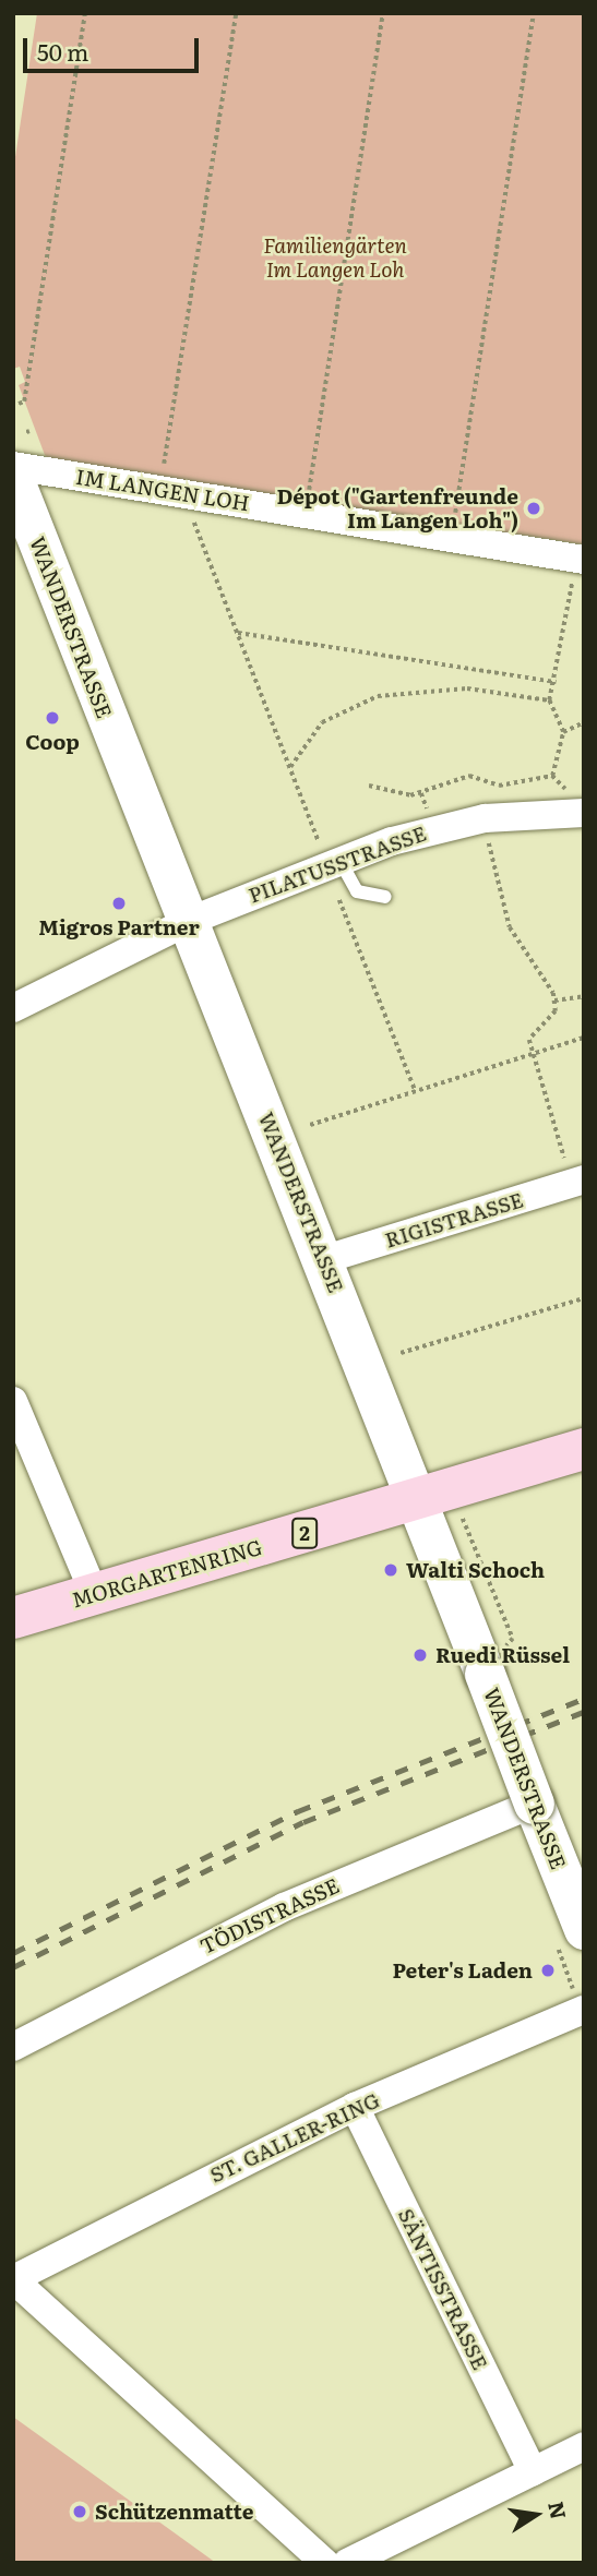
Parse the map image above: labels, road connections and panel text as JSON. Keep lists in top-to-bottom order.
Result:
{
  "streets": {
    "main road": ["2", "MORGARTENRING"],
    "street": [
      "IM LANGEN LOH",
      "WANDERSTRASSE",
      "PILATUSSTRASSE",
      "RIGISTRASSE",
      "TÖDISTRASSE",
      "ST. GALLER-RING",
      "SÄNTISSTRASSE"
    ]
  },
  "crossings": [
    ["WANDERSTRASSE", "PILATUSSTRASSE"],
    ["WANDERSTRASSE", "RIGISTRASSE"],
    ["WANDERSTRASSE", "MORGARTENRING"],
    ["WANDERSTRASSE", "TÖDISTRASSE"],
    ["ST. GALLER-RING", "SÄNTISSTRASSE"]
  ],
  "parks": ["Familiengärten Im Langen Loh"],
  "places": [
    "Dépot (\"Gartenfreunde Im Langen Loh\")",
    "Coop",
    "Migros Partner",
    "Walti Schoch",
    "Ruedi Rüssel",
    "Peter's Laden",
    "Schützenmatte"
  ],
  "scale_bar": "50 m",
  "north": "right"
}
